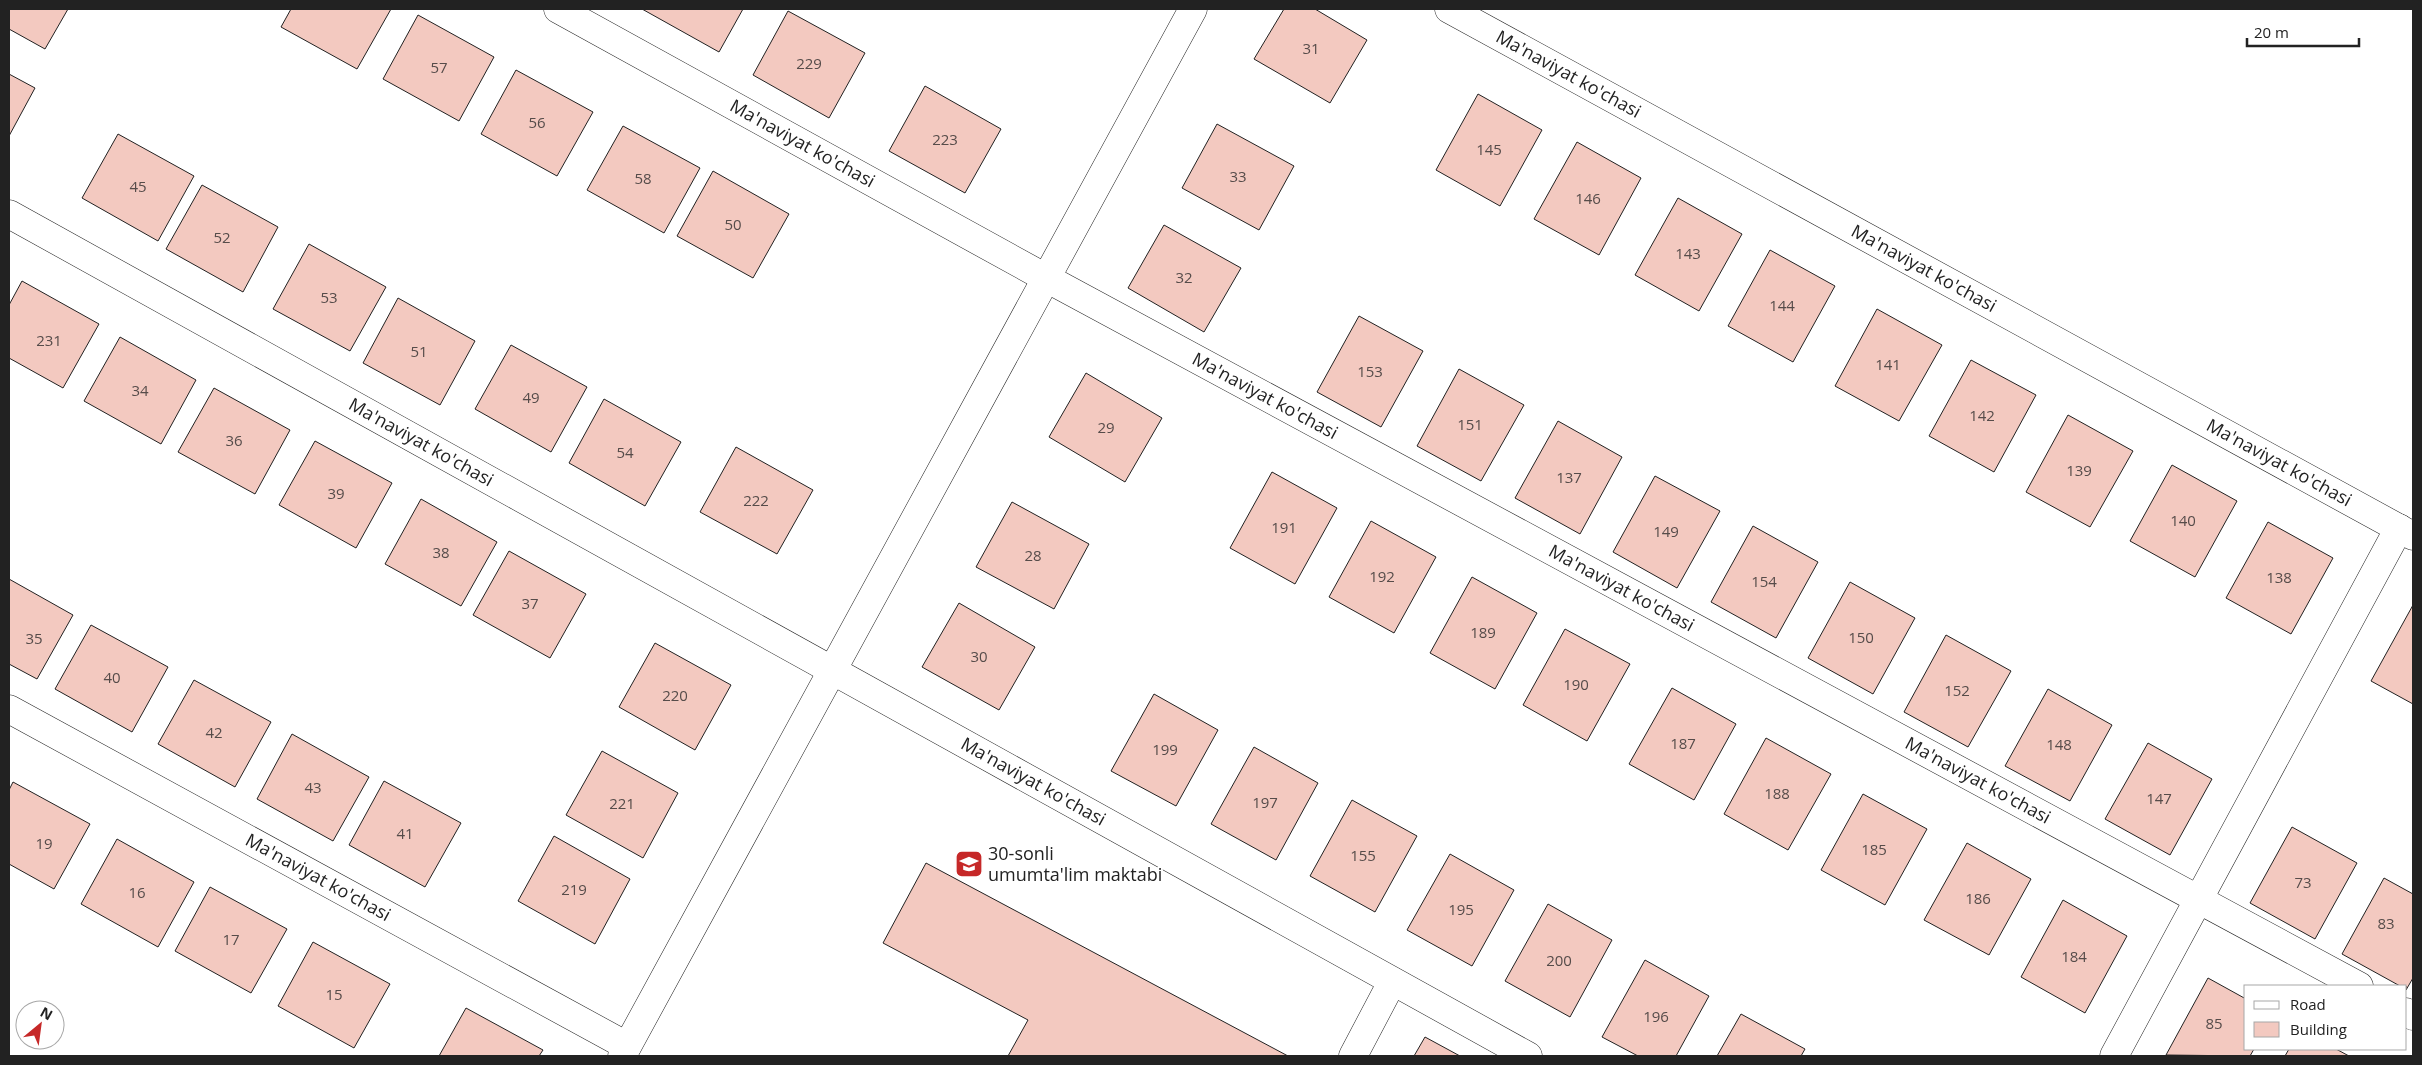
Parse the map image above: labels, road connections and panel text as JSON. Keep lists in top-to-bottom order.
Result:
{
  "streets": {
    "street": ["Ma'naviyat ko'chasi"]
  },
  "places": {
    "school or university": ["30-sonli umumta'lim maktabi"]
  },
  "house_numbers": [
    "31",
    "229",
    "57",
    "56",
    "223",
    "145",
    "33",
    "58",
    "45",
    "146",
    "50",
    "52",
    "143",
    "32",
    "53",
    "144",
    "231",
    "51",
    "141",
    "153",
    "34",
    "49",
    "142",
    "151",
    "29",
    "36",
    "54",
    "139",
    "137",
    "39",
    "222",
    "140",
    "191",
    "149",
    "38",
    "28",
    "192",
    "138",
    "154",
    "37",
    "189",
    "150",
    "35",
    "30",
    "40",
    "190",
    "152",
    "220",
    "42",
    "187",
    "148",
    "199",
    "43",
    "188",
    "147",
    "197",
    "221",
    "41",
    "19",
    "185",
    "155",
    "73",
    "219",
    "16",
    "186",
    "195",
    "83",
    "17",
    "184",
    "200",
    "15",
    "196",
    "85"
  ],
  "legend": ["Road", "Building"],
  "scale_bar": "20 m",
  "north": "top right"
}
